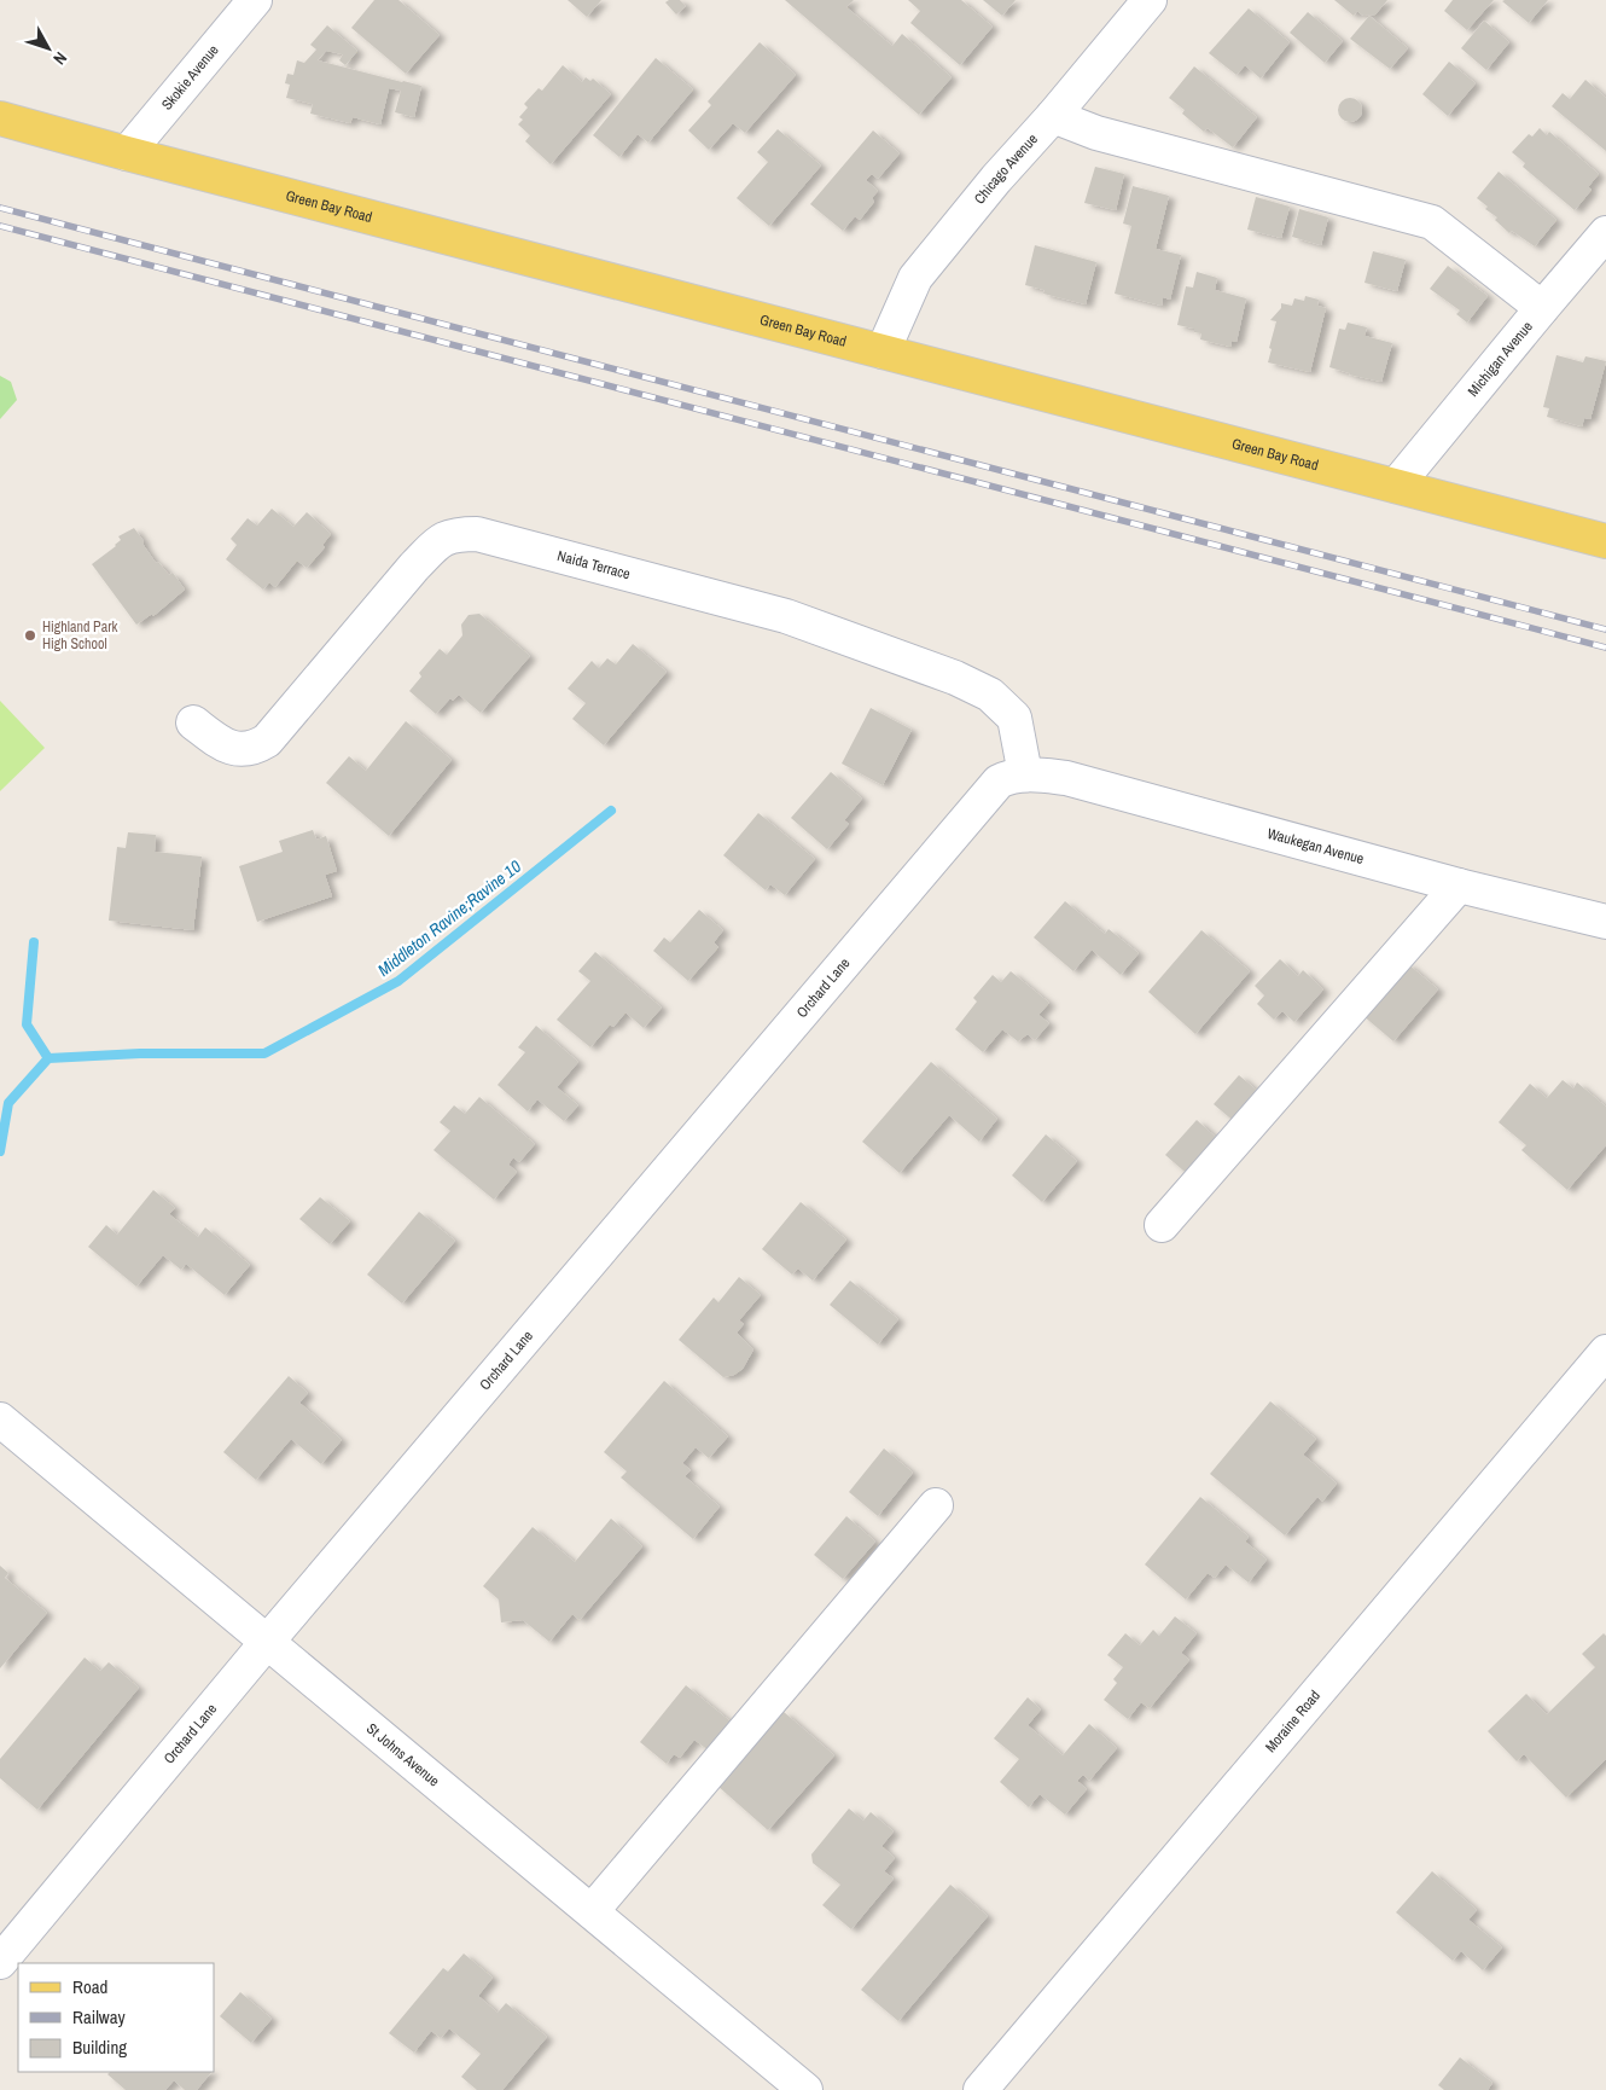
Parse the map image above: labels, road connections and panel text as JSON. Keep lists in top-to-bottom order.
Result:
{
  "streets": {
    "main road": ["Green Bay Road"],
    "street": [
      "Skokie Avenue",
      "Chicago Avenue",
      "Michigan Avenue",
      "Naida Terrace",
      "Waukegan Avenue",
      "Orchard Lane",
      "Moraine Road",
      "St Johns Avenue"
    ]
  },
  "crossings": [
    ["Skokie Avenue", "Green Bay Road"],
    ["Chicago Avenue", "Green Bay Road"],
    ["Green Bay Road", "Michigan Avenue"],
    ["Naida Terrace", "Waukegan Avenue"],
    ["Naida Terrace", "Orchard Lane"],
    ["Waukegan Avenue", "Orchard Lane"],
    ["Orchard Lane", "St Johns Avenue"]
  ],
  "water": ["Middleton Ravine;Ravine 10"],
  "places": ["Highland Park High School"],
  "legend": ["Road", "Railway", "Building"],
  "north": "bottom right"
}
